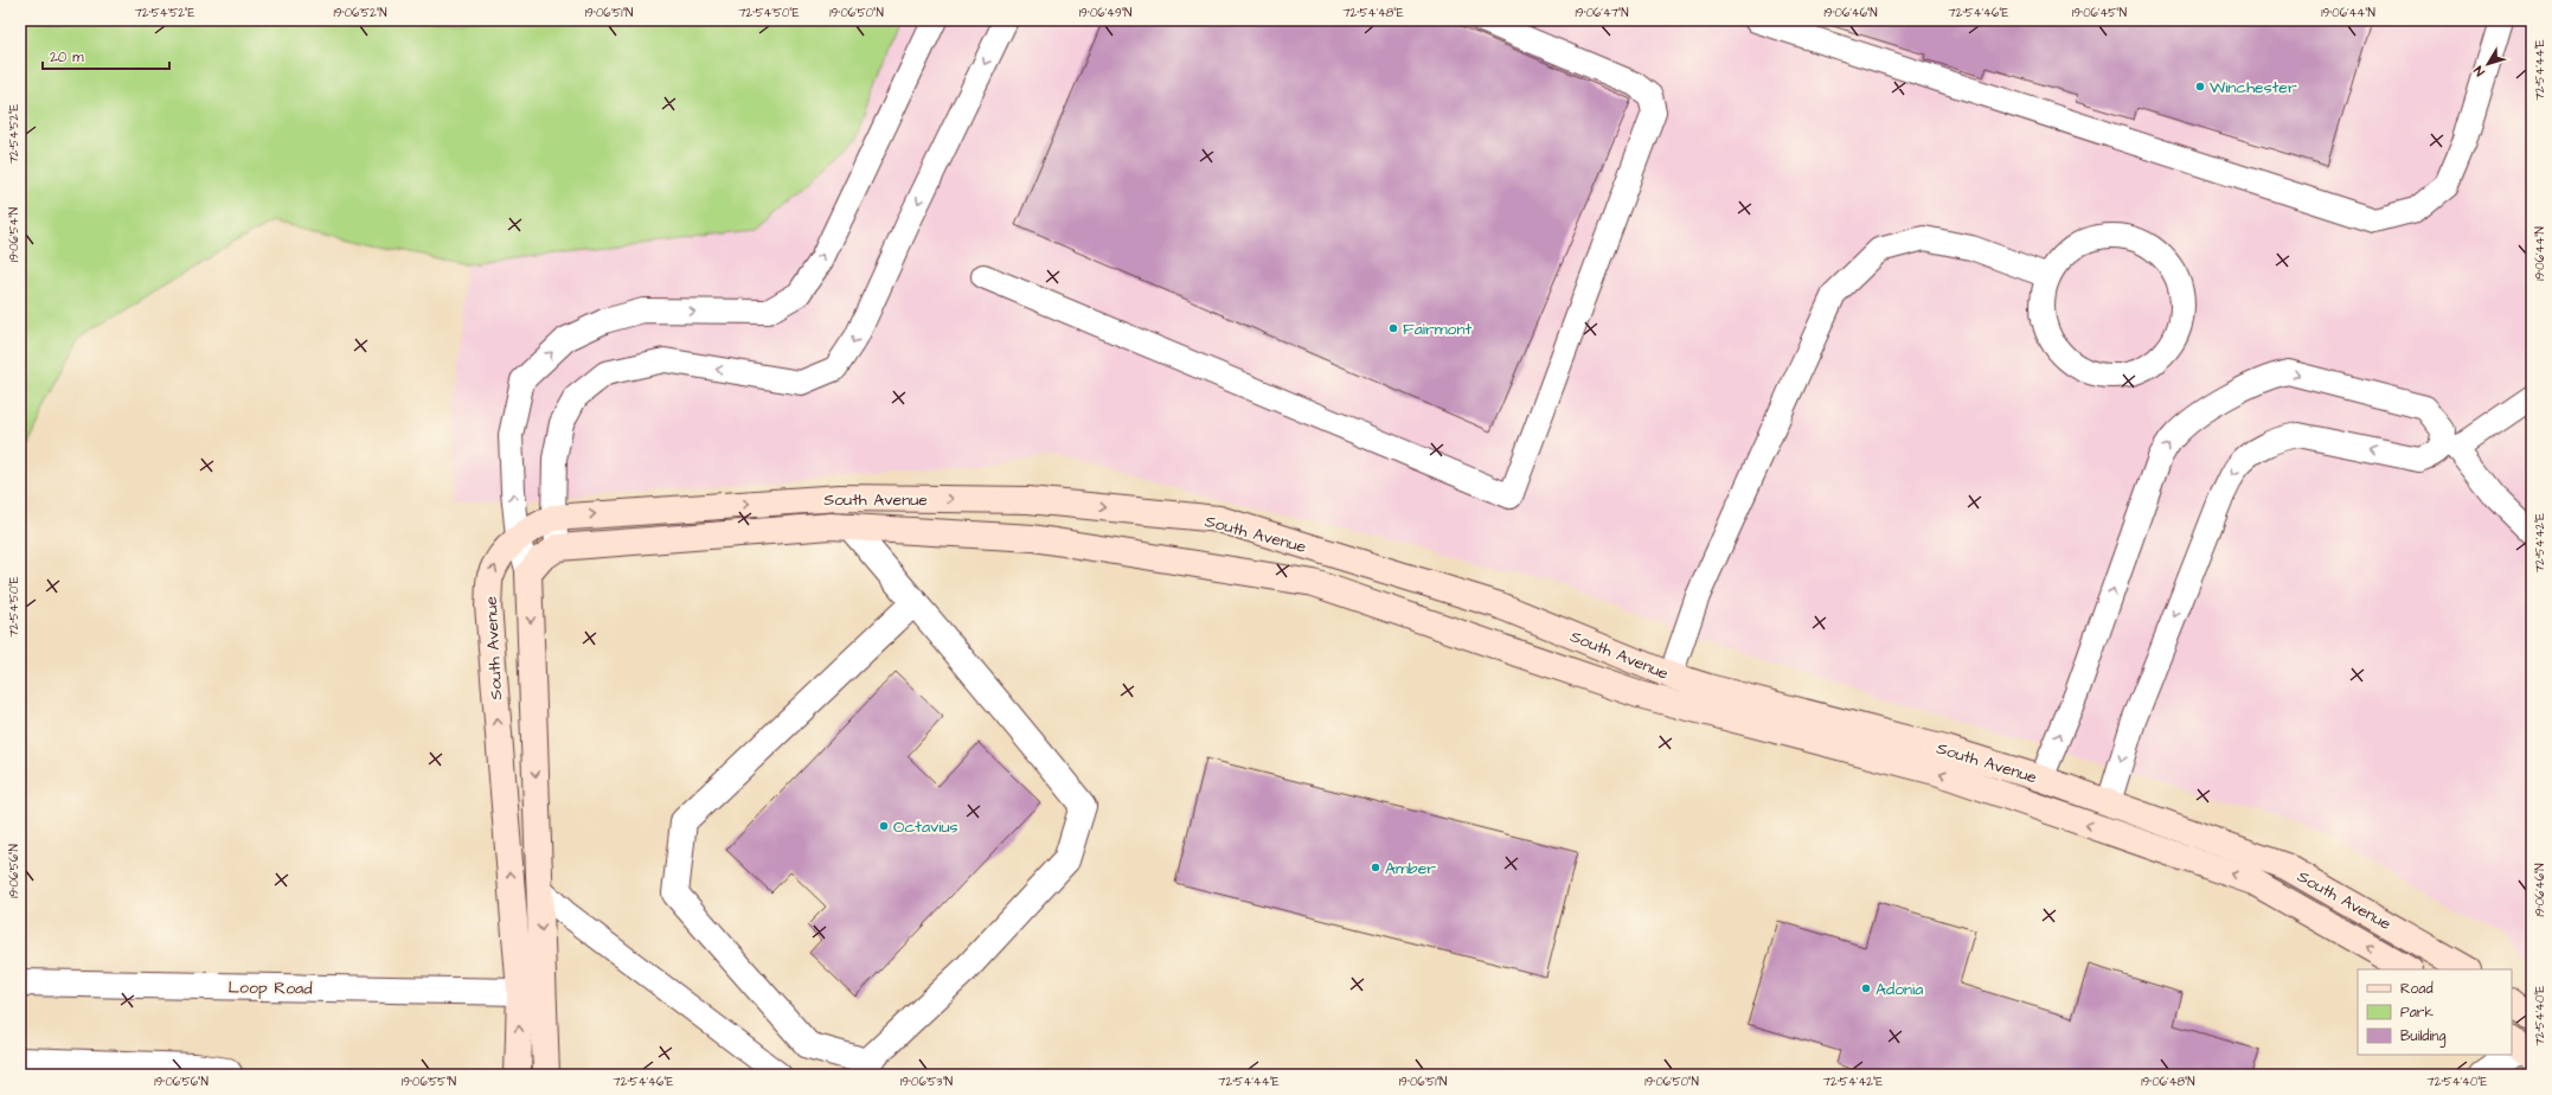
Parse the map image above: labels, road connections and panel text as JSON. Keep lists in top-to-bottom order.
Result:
{
  "streets": {
    "street": ["South Avenue", "Loop Road"]
  },
  "crossings": [
    ["South Avenue", "Loop Road"]
  ],
  "places": [
    "Winchester",
    "Fairmont",
    "Octavius",
    "Amber",
    "Adonia"
  ],
  "legend": ["Road", "Park", "Building"],
  "scale_bar": "20 m",
  "north": "bottom left",
  "coordinates": [
    "72°54'52\"E",
    "19°06'52\"N",
    "19°06'51\"N",
    "72°54'50\"E",
    "19°06'50\"N",
    "19°06'49\"N",
    "72°54'48\"E",
    "19°06'47\"N",
    "19°06'46\"N",
    "72°54'46\"E",
    "19°06'45\"N",
    "19°06'44\"N",
    "72°54'44\"E",
    "19°06'54\"N",
    "72°54'42\"E",
    "19°06'56\"N",
    "72°54'40\"E",
    "19°06'55\"N",
    "19°06'53\"N",
    "19°06'48\"N"
  ]
}
